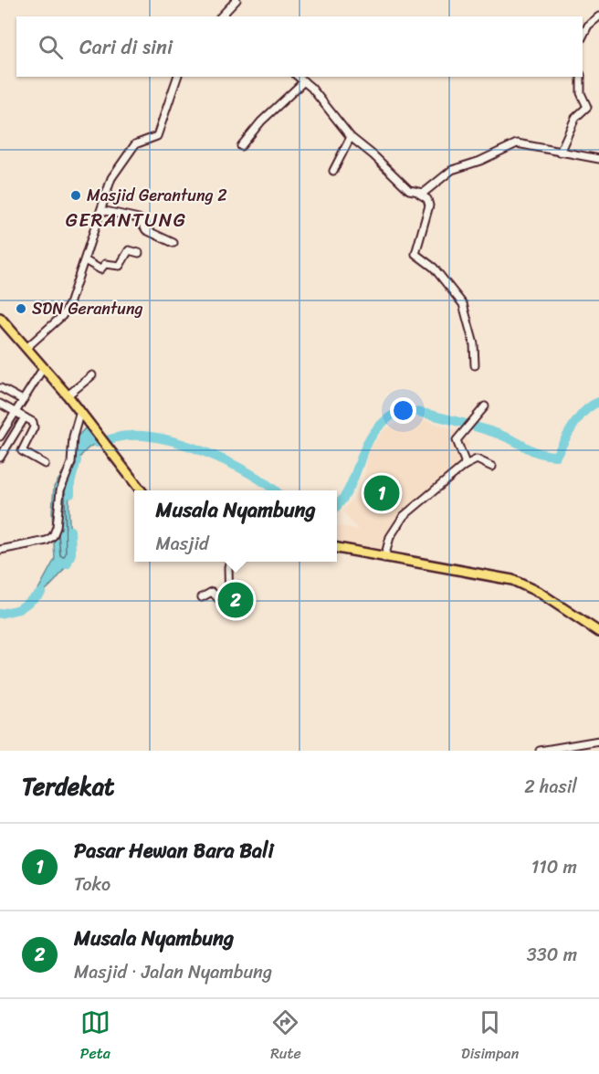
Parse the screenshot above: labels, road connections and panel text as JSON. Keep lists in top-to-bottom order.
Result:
{
  "districts": ["GERANTUNG"],
  "places": ["Masjid Gerantung 2", "SDN Gerantung"],
  "page": {
    "search": "Cari di sini",
    "pins": ["1", "2"],
    "popup": ["Musala Nyambung", "Masjid"],
    "heading": ["Terdekat", "2 hasil"],
    "list": [
      {
        "mark": "1",
        "name": "Pasar Hewan Bara Bali",
        "note": "Toko",
        "value": "110 m"
      },
      {
        "mark": "2",
        "name": "Musala Nyambung",
        "note": "Masjid · Jalan Nyambung",
        "value": "330 m"
      }
    ],
    "nav": ["Peta", "Rute", "Disimpan"]
  }
}
